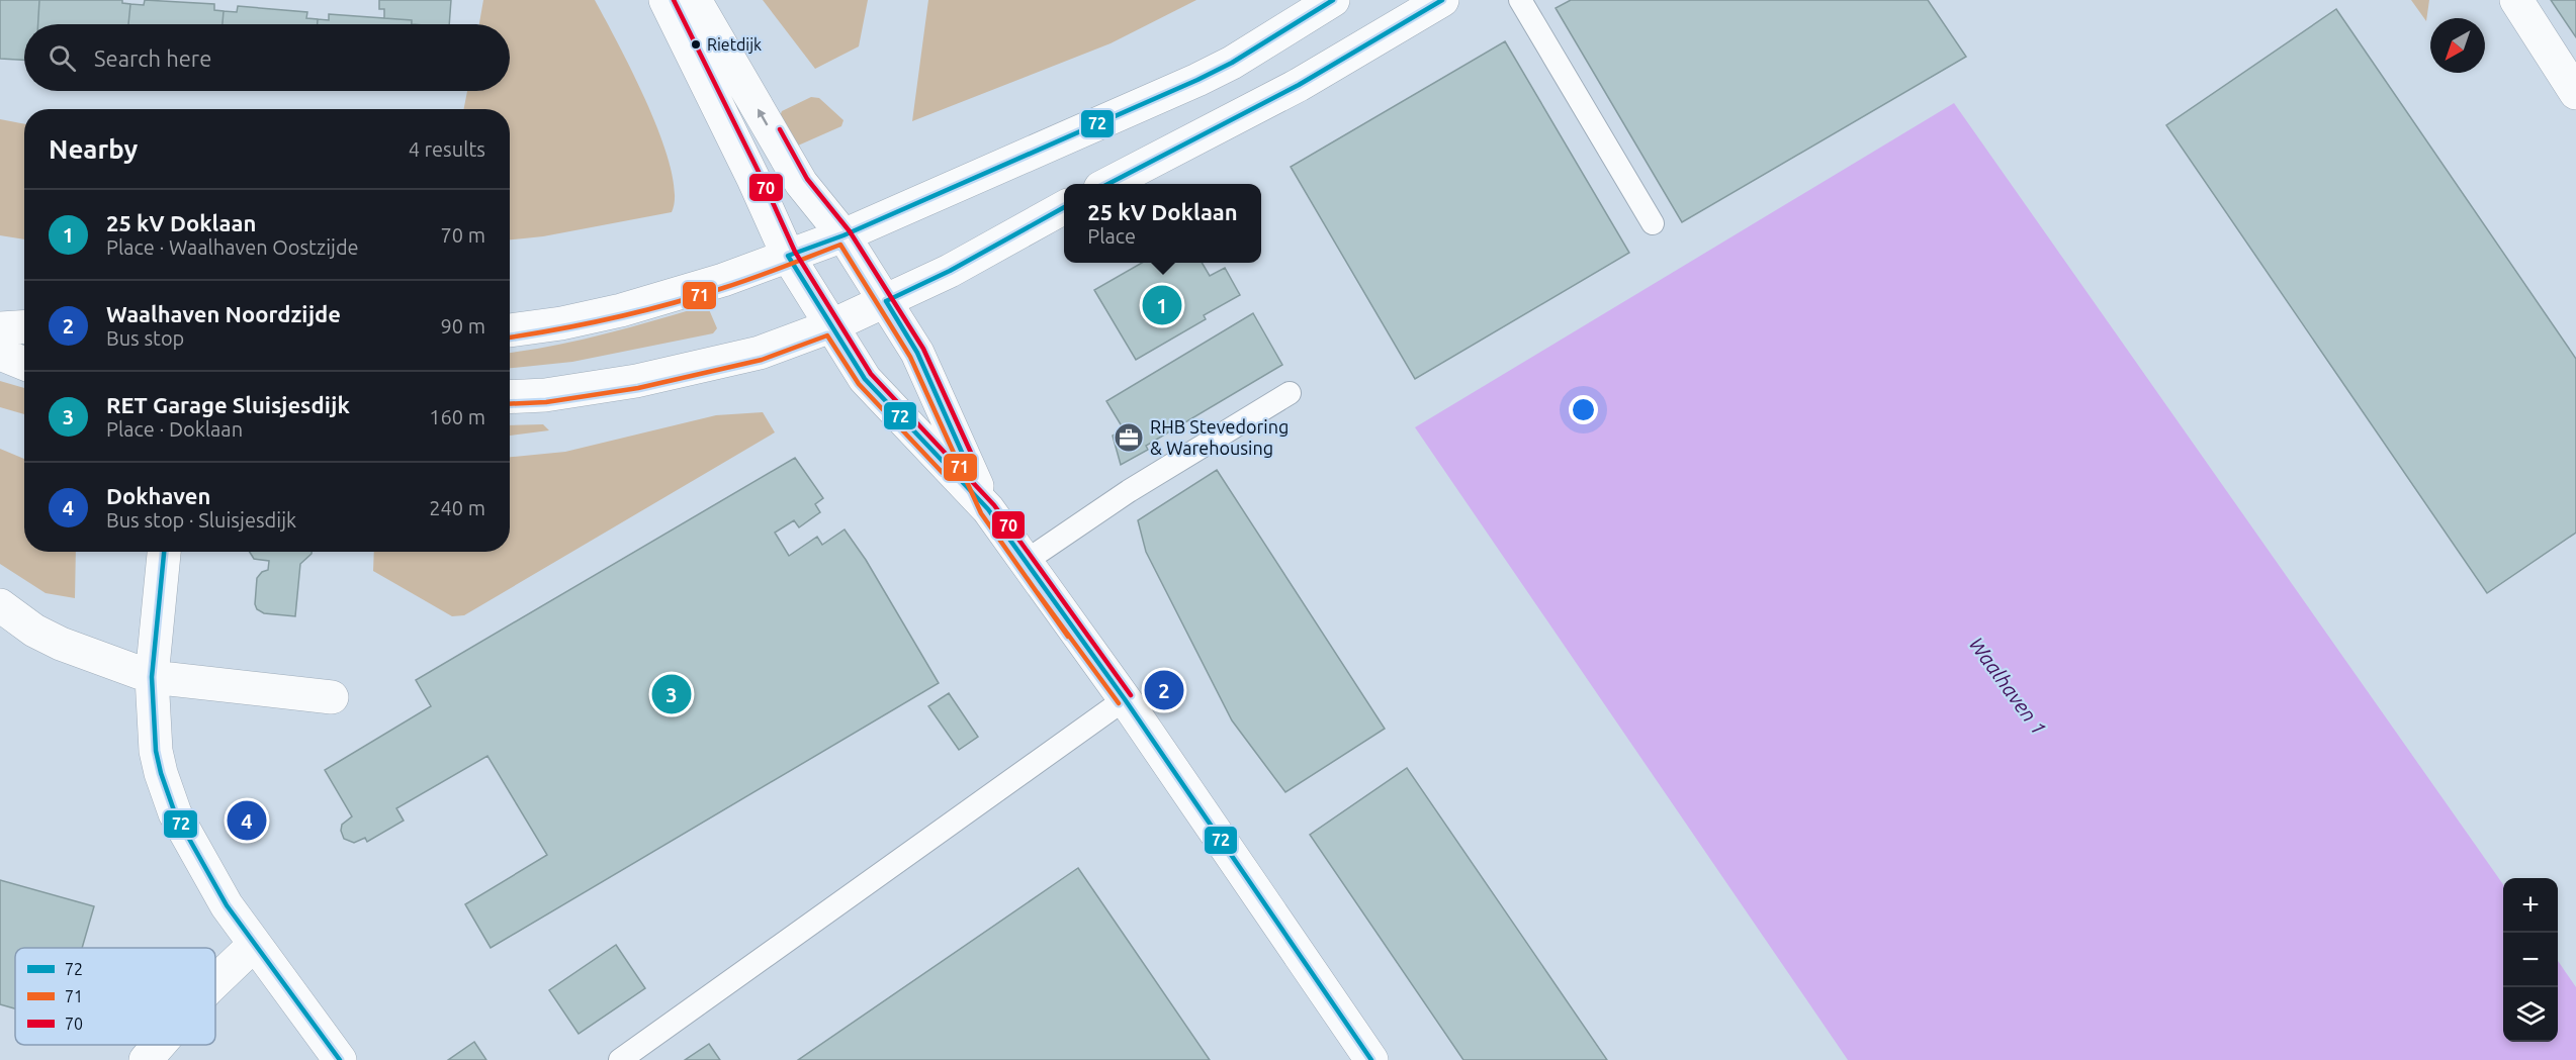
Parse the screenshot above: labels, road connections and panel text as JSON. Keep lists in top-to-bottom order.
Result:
{
  "water": ["Waalhaven 1"],
  "places": {
    "other": ["Rietdijk"],
    "office": ["RHB Stevedoring & Warehousing"]
  },
  "lines": ["transit line 72", "transit line 70", "transit line 71"],
  "legend": ["72", "71", "70"],
  "north": "bottom left",
  "page": {
    "search": "Search here",
    "heading": ["Nearby", "4 results"],
    "popup": ["25 kV Doklaan", "Place"],
    "list": [
      {
        "mark": "1",
        "name": "25 kV Doklaan",
        "note": "Place · Waalhaven Oostzijde",
        "value": "70 m"
      },
      {
        "mark": "2",
        "name": "Waalhaven Noordzijde",
        "note": "Bus stop",
        "value": "90 m"
      },
      {
        "mark": "3",
        "name": "RET Garage Sluisjesdijk",
        "note": "Place · Doklaan",
        "value": "160 m"
      },
      {
        "mark": "4",
        "name": "Dokhaven",
        "note": "Bus stop · Sluisjesdijk",
        "value": "240 m"
      }
    ],
    "pins": [
      "1",
      "2",
      "3",
      "4"
    ],
    "map_buttons": ["+", "−"]
  }
}
